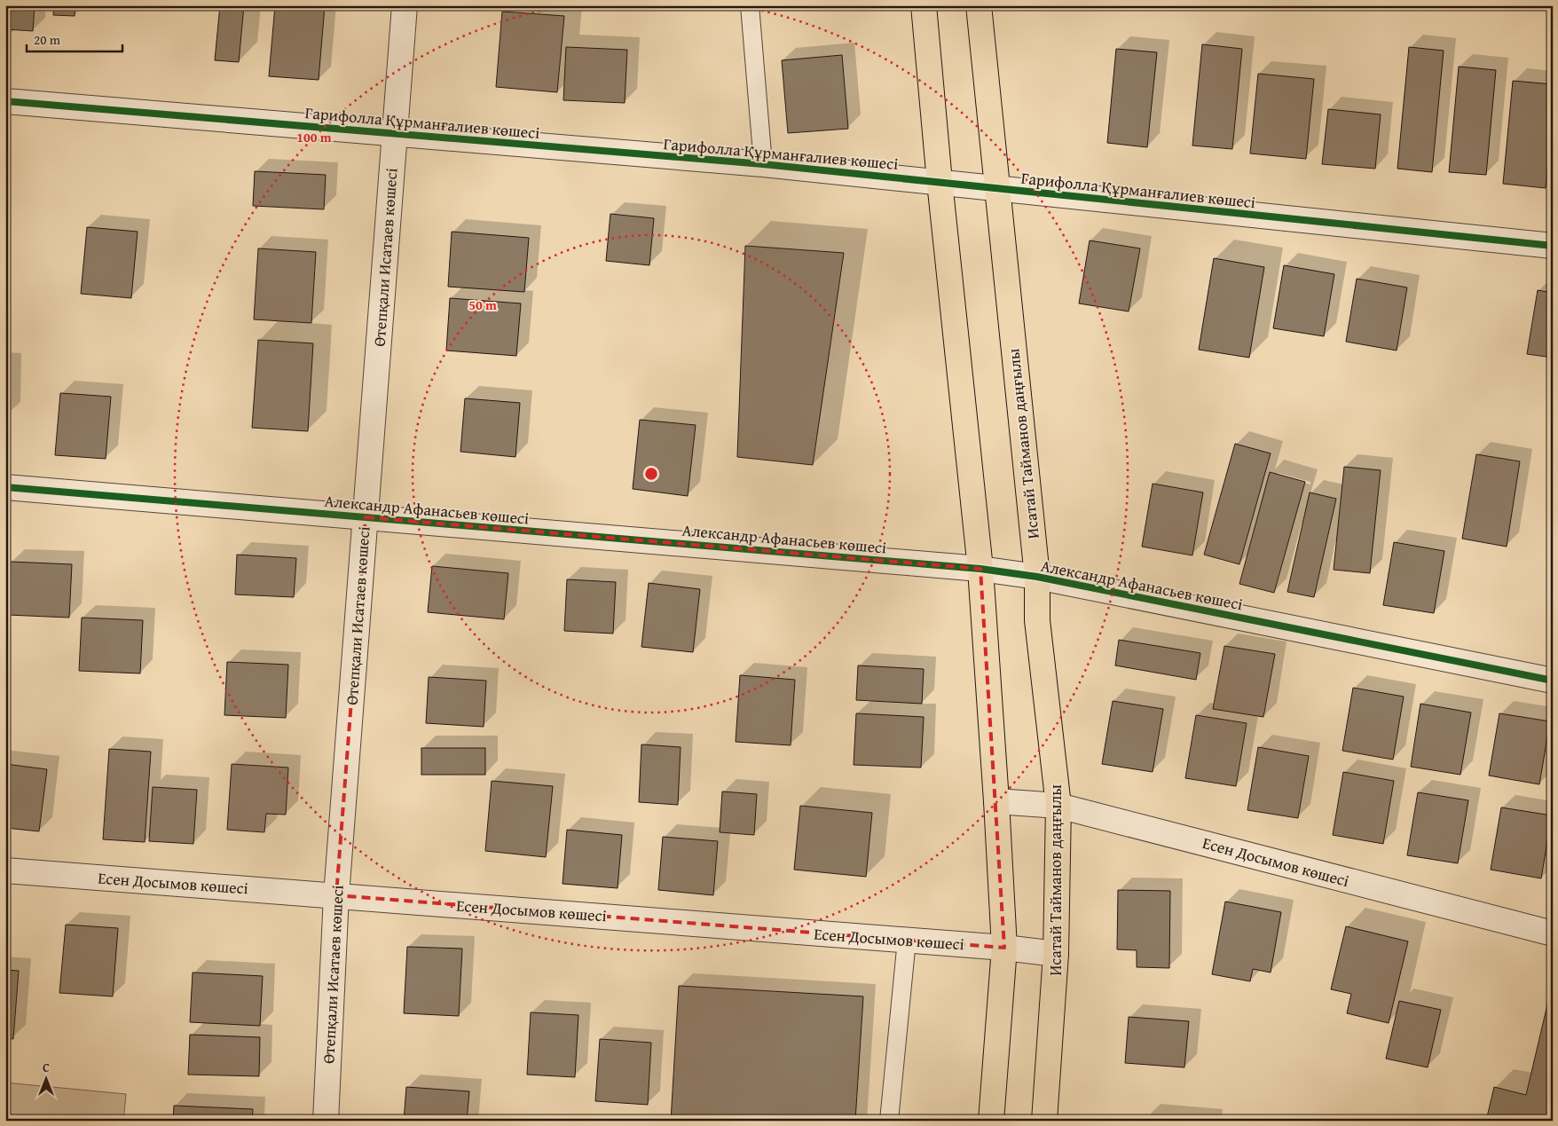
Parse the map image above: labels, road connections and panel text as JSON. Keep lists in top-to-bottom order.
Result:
{
  "streets": {
    "main road": ["Исатай Тайманов даңғылы"],
    "street": [
      "Гарифолла Құрманғалиев көшесі",
      "Өтепқали Исатаев көшесі",
      "Александр Афанасьев көшесі",
      "Есен Досымов көшесі"
    ]
  },
  "crossings": [
    ["Гарифолла Құрманғалиев көшесі", "Өтепқали Исатаев көшесі"],
    ["Гарифолла Құрманғалиев көшесі", "Исатай Тайманов даңғылы"],
    ["Өтепқали Исатаев көшесі", "Александр Афанасьев көшесі"],
    ["Өтепқали Исатаев көшесі", "Есен Досымов көшесі"],
    ["Исатай Тайманов даңғылы", "Александр Афанасьев көшесі"],
    ["Исатай Тайманов даңғылы", "Есен Досымов көшесі"]
  ],
  "scale_bar": "20 m",
  "north": "top",
  "rings": ["100 m", "50 m"]
}
